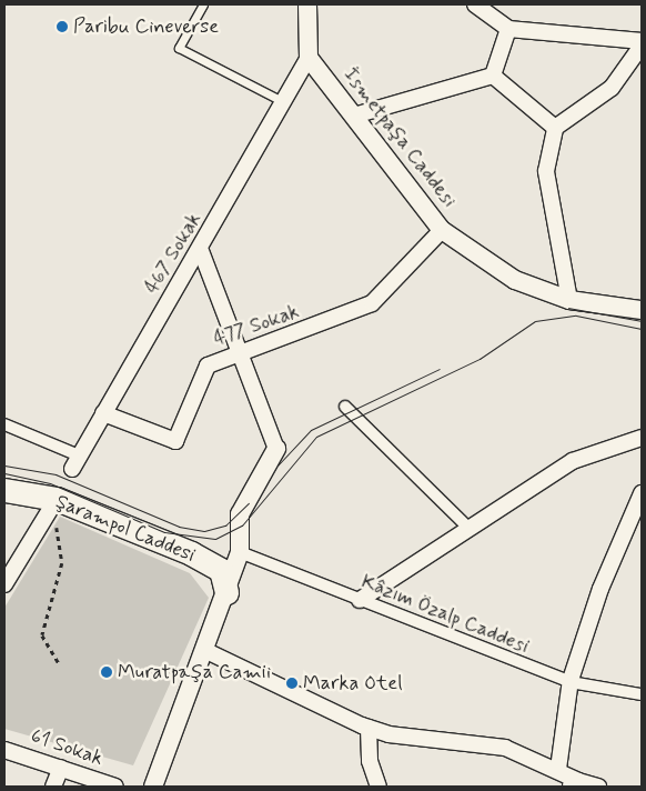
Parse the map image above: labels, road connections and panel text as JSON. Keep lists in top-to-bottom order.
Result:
{
  "streets": {
    "main road": ["Şarampol Caddesi"],
    "street": [
      "İsmetpaşa Caddesi",
      "467 Sokak",
      "477 Sokak",
      "Kâzım Özalp Caddesi",
      "61 Sokak"
    ]
  },
  "crossings": [
    ["İsmetpaşa Caddesi", "467 Sokak"],
    ["İsmetpaşa Caddesi", "477 Sokak"],
    ["467 Sokak", "477 Sokak"]
  ],
  "places": ["Paribu Cineverse", "Muratpaşa Camii", "Marka Otel"]
}
